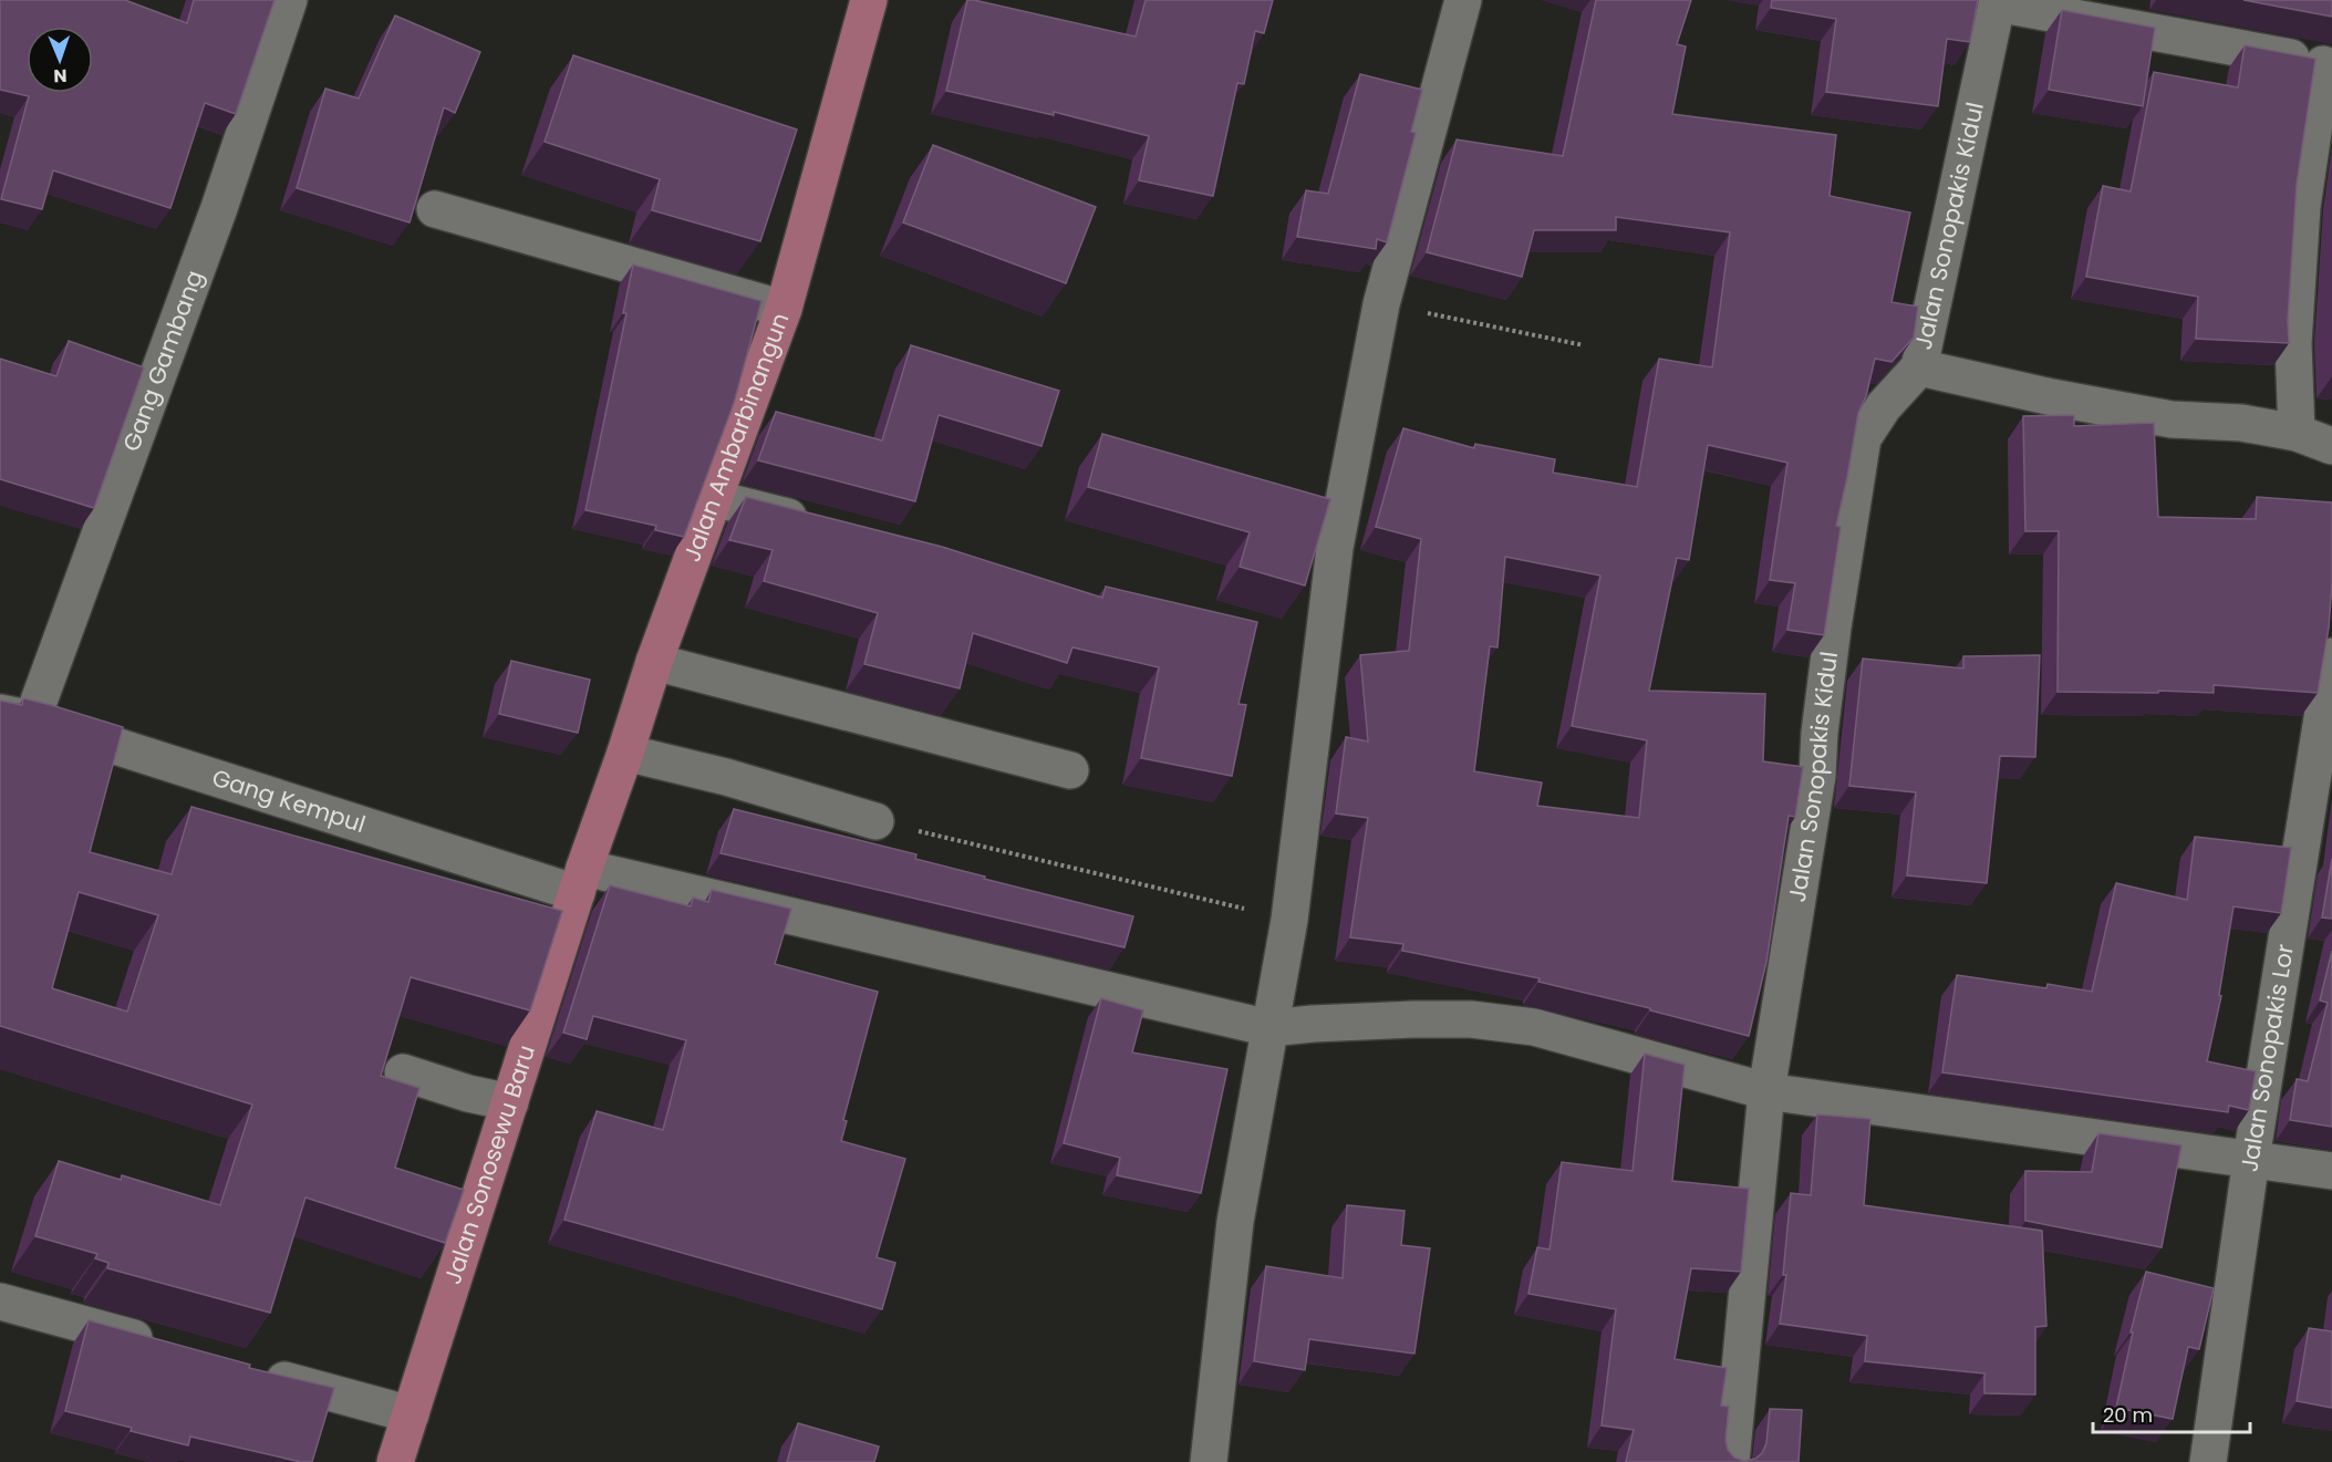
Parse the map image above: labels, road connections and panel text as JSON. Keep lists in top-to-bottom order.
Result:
{
  "streets": {
    "main road": ["Jalan Ambarbinangun", "Jalan Sonosewu Baru"],
    "street": [
      "Jalan Sonopakis Kidul",
      "Gang Gambang",
      "Gang Kempul",
      "Jalan Sonopakis Lor"
    ]
  },
  "crossings": [
    ["Jalan Sonopakis Kidul", "Gang Kempul"],
    ["Gang Gambang", "Gang Kempul"],
    ["Jalan Ambarbinangun", "Gang Kempul"],
    ["Jalan Ambarbinangun", "Jalan Sonosewu Baru"],
    ["Gang Kempul", "Jalan Sonosewu Baru"]
  ],
  "scale_bar": "20 m",
  "north": "bottom"
}
